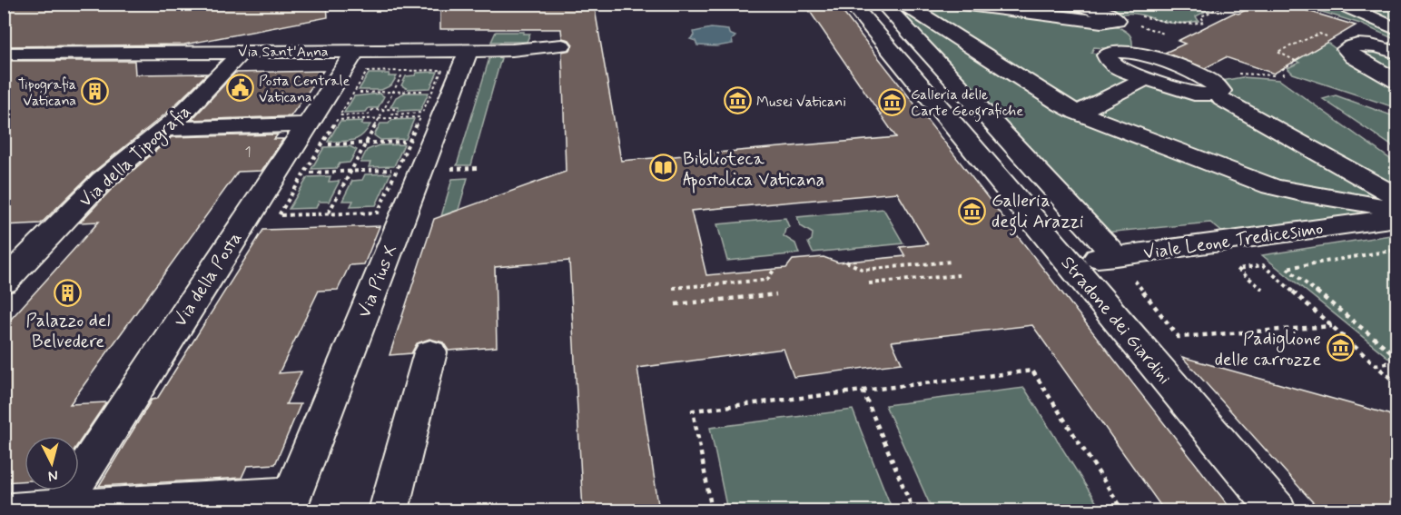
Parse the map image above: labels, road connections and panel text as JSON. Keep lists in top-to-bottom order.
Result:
{
  "streets": {
    "street": [
      "Via Sant'Anna",
      "Via della Tipografia",
      "Viale Leone Tredicesimo",
      "Via della Posta",
      "Via Pius X",
      "Stradone dei Giardini"
    ]
  },
  "crossings": [
    ["Via Sant'Anna", "Via della Tipografia"],
    ["Via Sant'Anna", "Via della Posta"],
    ["Via Sant'Anna", "Via Pius X"],
    ["Viale Leone Tredicesimo", "Stradone dei Giardini"]
  ],
  "places": {
    "public building": ["Posta Centrale Vaticana"],
    "building": ["Tipografia Vaticana", "Palazzo del Belvedere"],
    "museum": [
      "Musei Vaticani",
      "Galleria delle Carte Geografiche",
      "Galleria degli Arazzi",
      "Padiglione delle carrozze"
    ],
    "library": ["Biblioteca Apostolica Vaticana"]
  },
  "house_numbers": ["1"],
  "north": "bottom"
}
